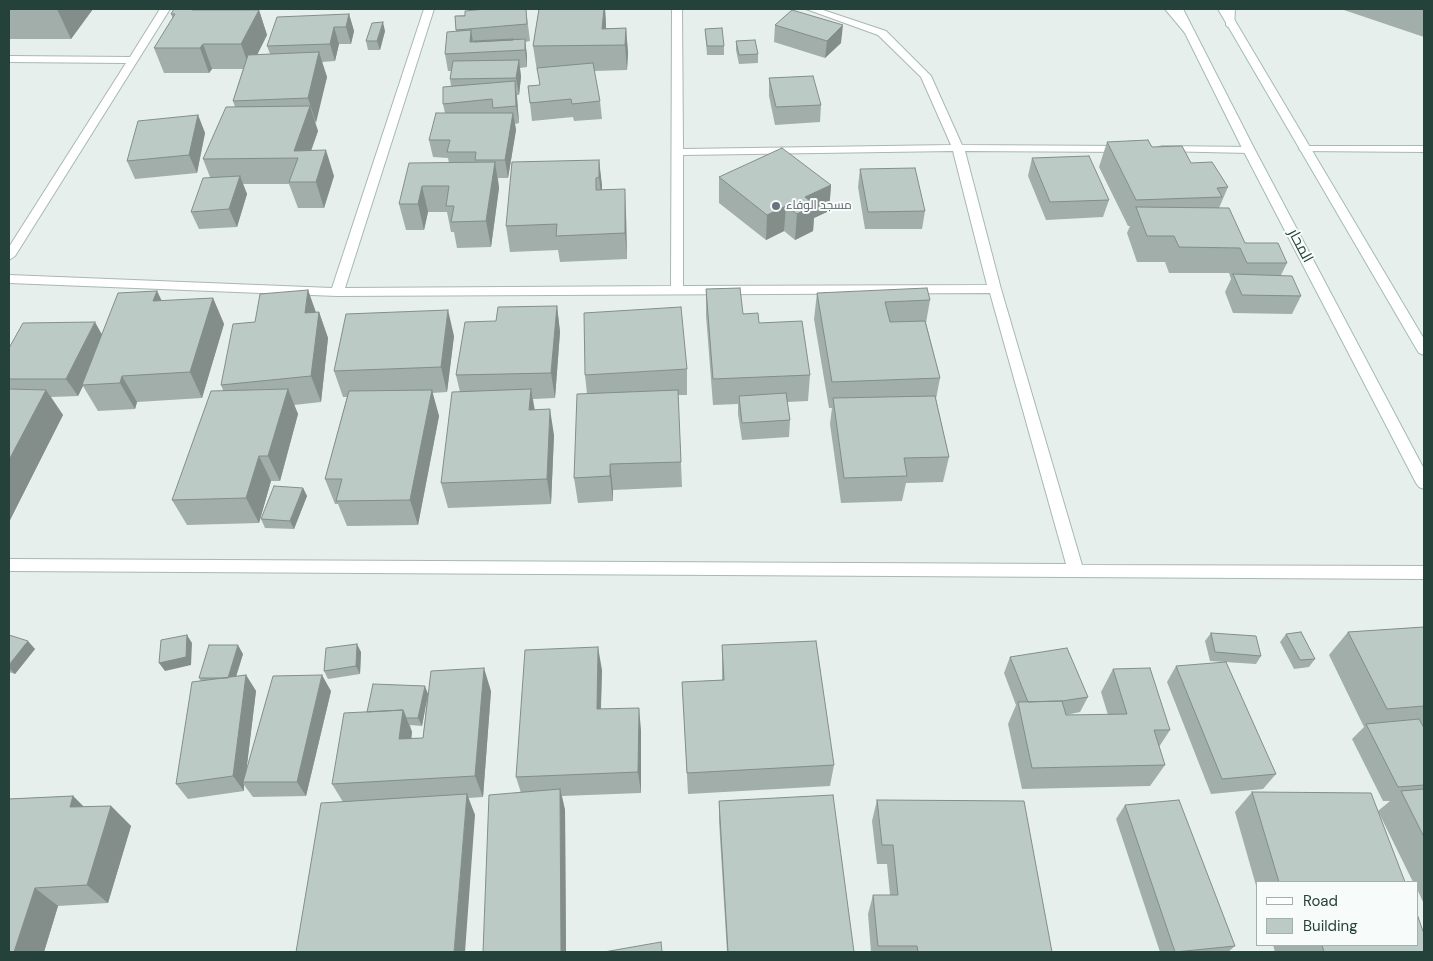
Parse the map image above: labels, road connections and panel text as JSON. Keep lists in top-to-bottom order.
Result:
{
  "streets": {
    "street": ["المحار"]
  },
  "places": ["مسجد الوفاء"],
  "legend": ["Road", "Building"]
}
